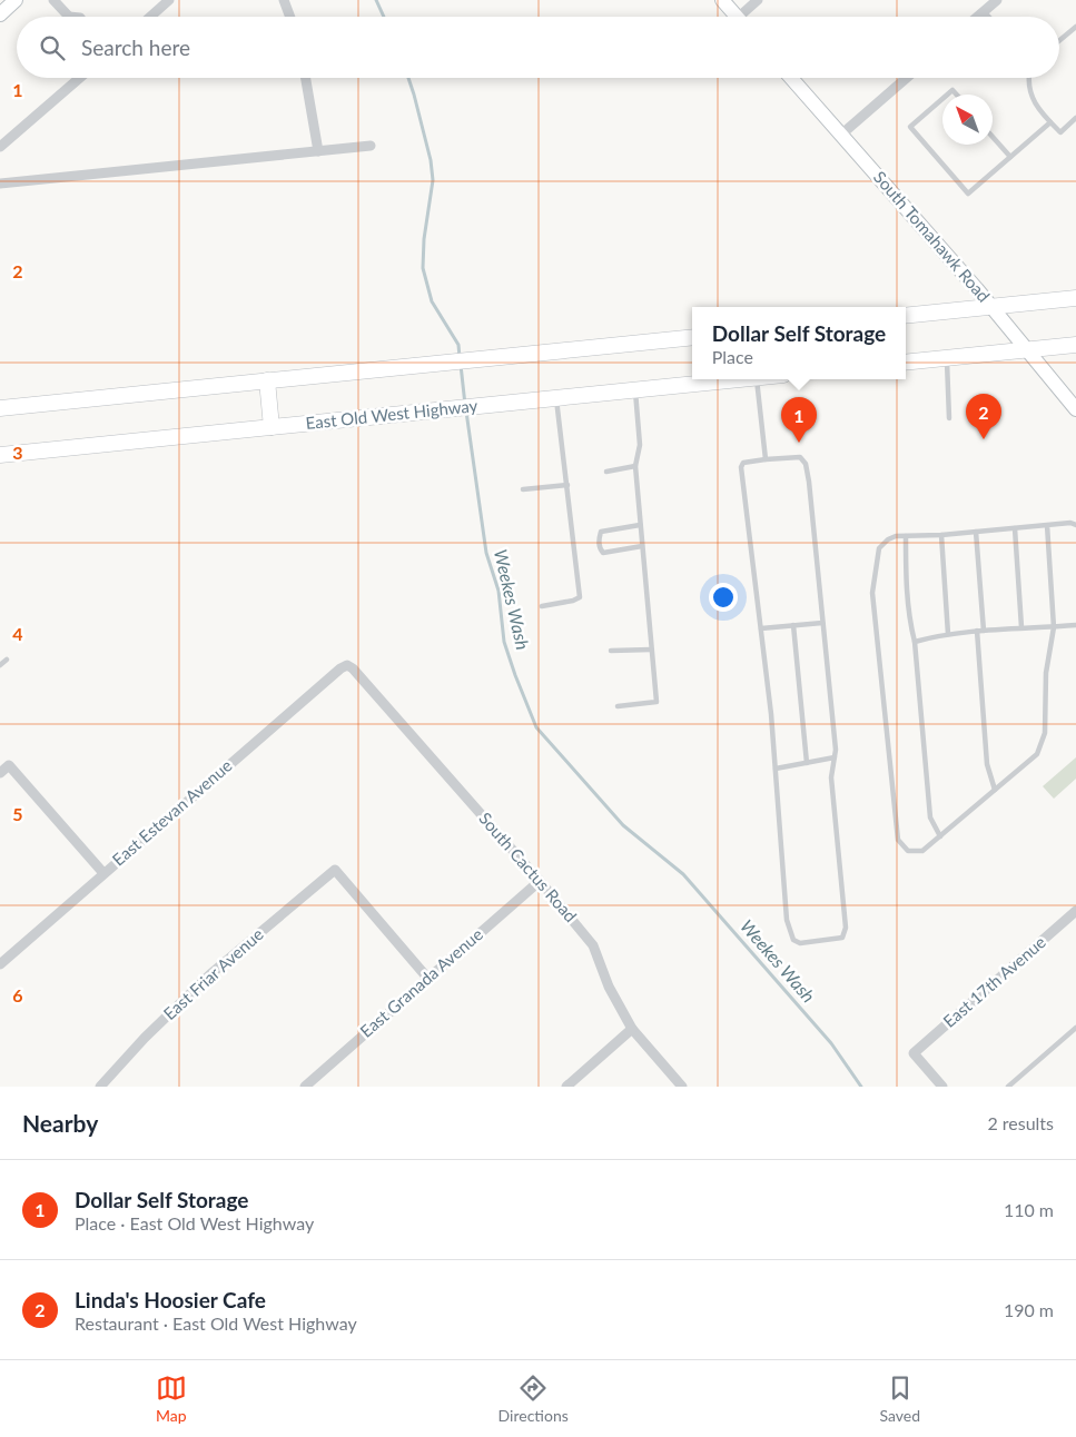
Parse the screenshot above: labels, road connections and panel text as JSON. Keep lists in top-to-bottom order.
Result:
{
  "streets": {
    "main road": ["South Tomahawk Road", "East Old West Highway"],
    "street": [
      "East Estevan Avenue",
      "South Cactus Road",
      "East Friar Avenue",
      "East 17th Avenue",
      "East Granada Avenue"
    ]
  },
  "crossings": [
    ["East Estevan Avenue", "South Cactus Road"],
    ["South Cactus Road", "East Granada Avenue"],
    ["East Friar Avenue", "East Granada Avenue"]
  ],
  "water": ["Weekes Wash"],
  "north": "top left",
  "page": {
    "search": "Search here",
    "popup": ["Dollar Self Storage", "Place"],
    "pins": ["2", "1"],
    "heading": ["Nearby", "2 results"],
    "list": [
      {
        "mark": "1",
        "name": "Dollar Self Storage",
        "note": "Place · East Old West Highway",
        "value": "110 m"
      },
      {
        "mark": "2",
        "name": "Linda's Hoosier Cafe",
        "note": "Restaurant · East Old West Highway",
        "value": "190 m"
      }
    ],
    "nav": ["Map", "Directions", "Saved"]
  },
  "grid": {
    "rows": [
      "1",
      "2",
      "3",
      "4",
      "5",
      "6"
    ]
  }
}
